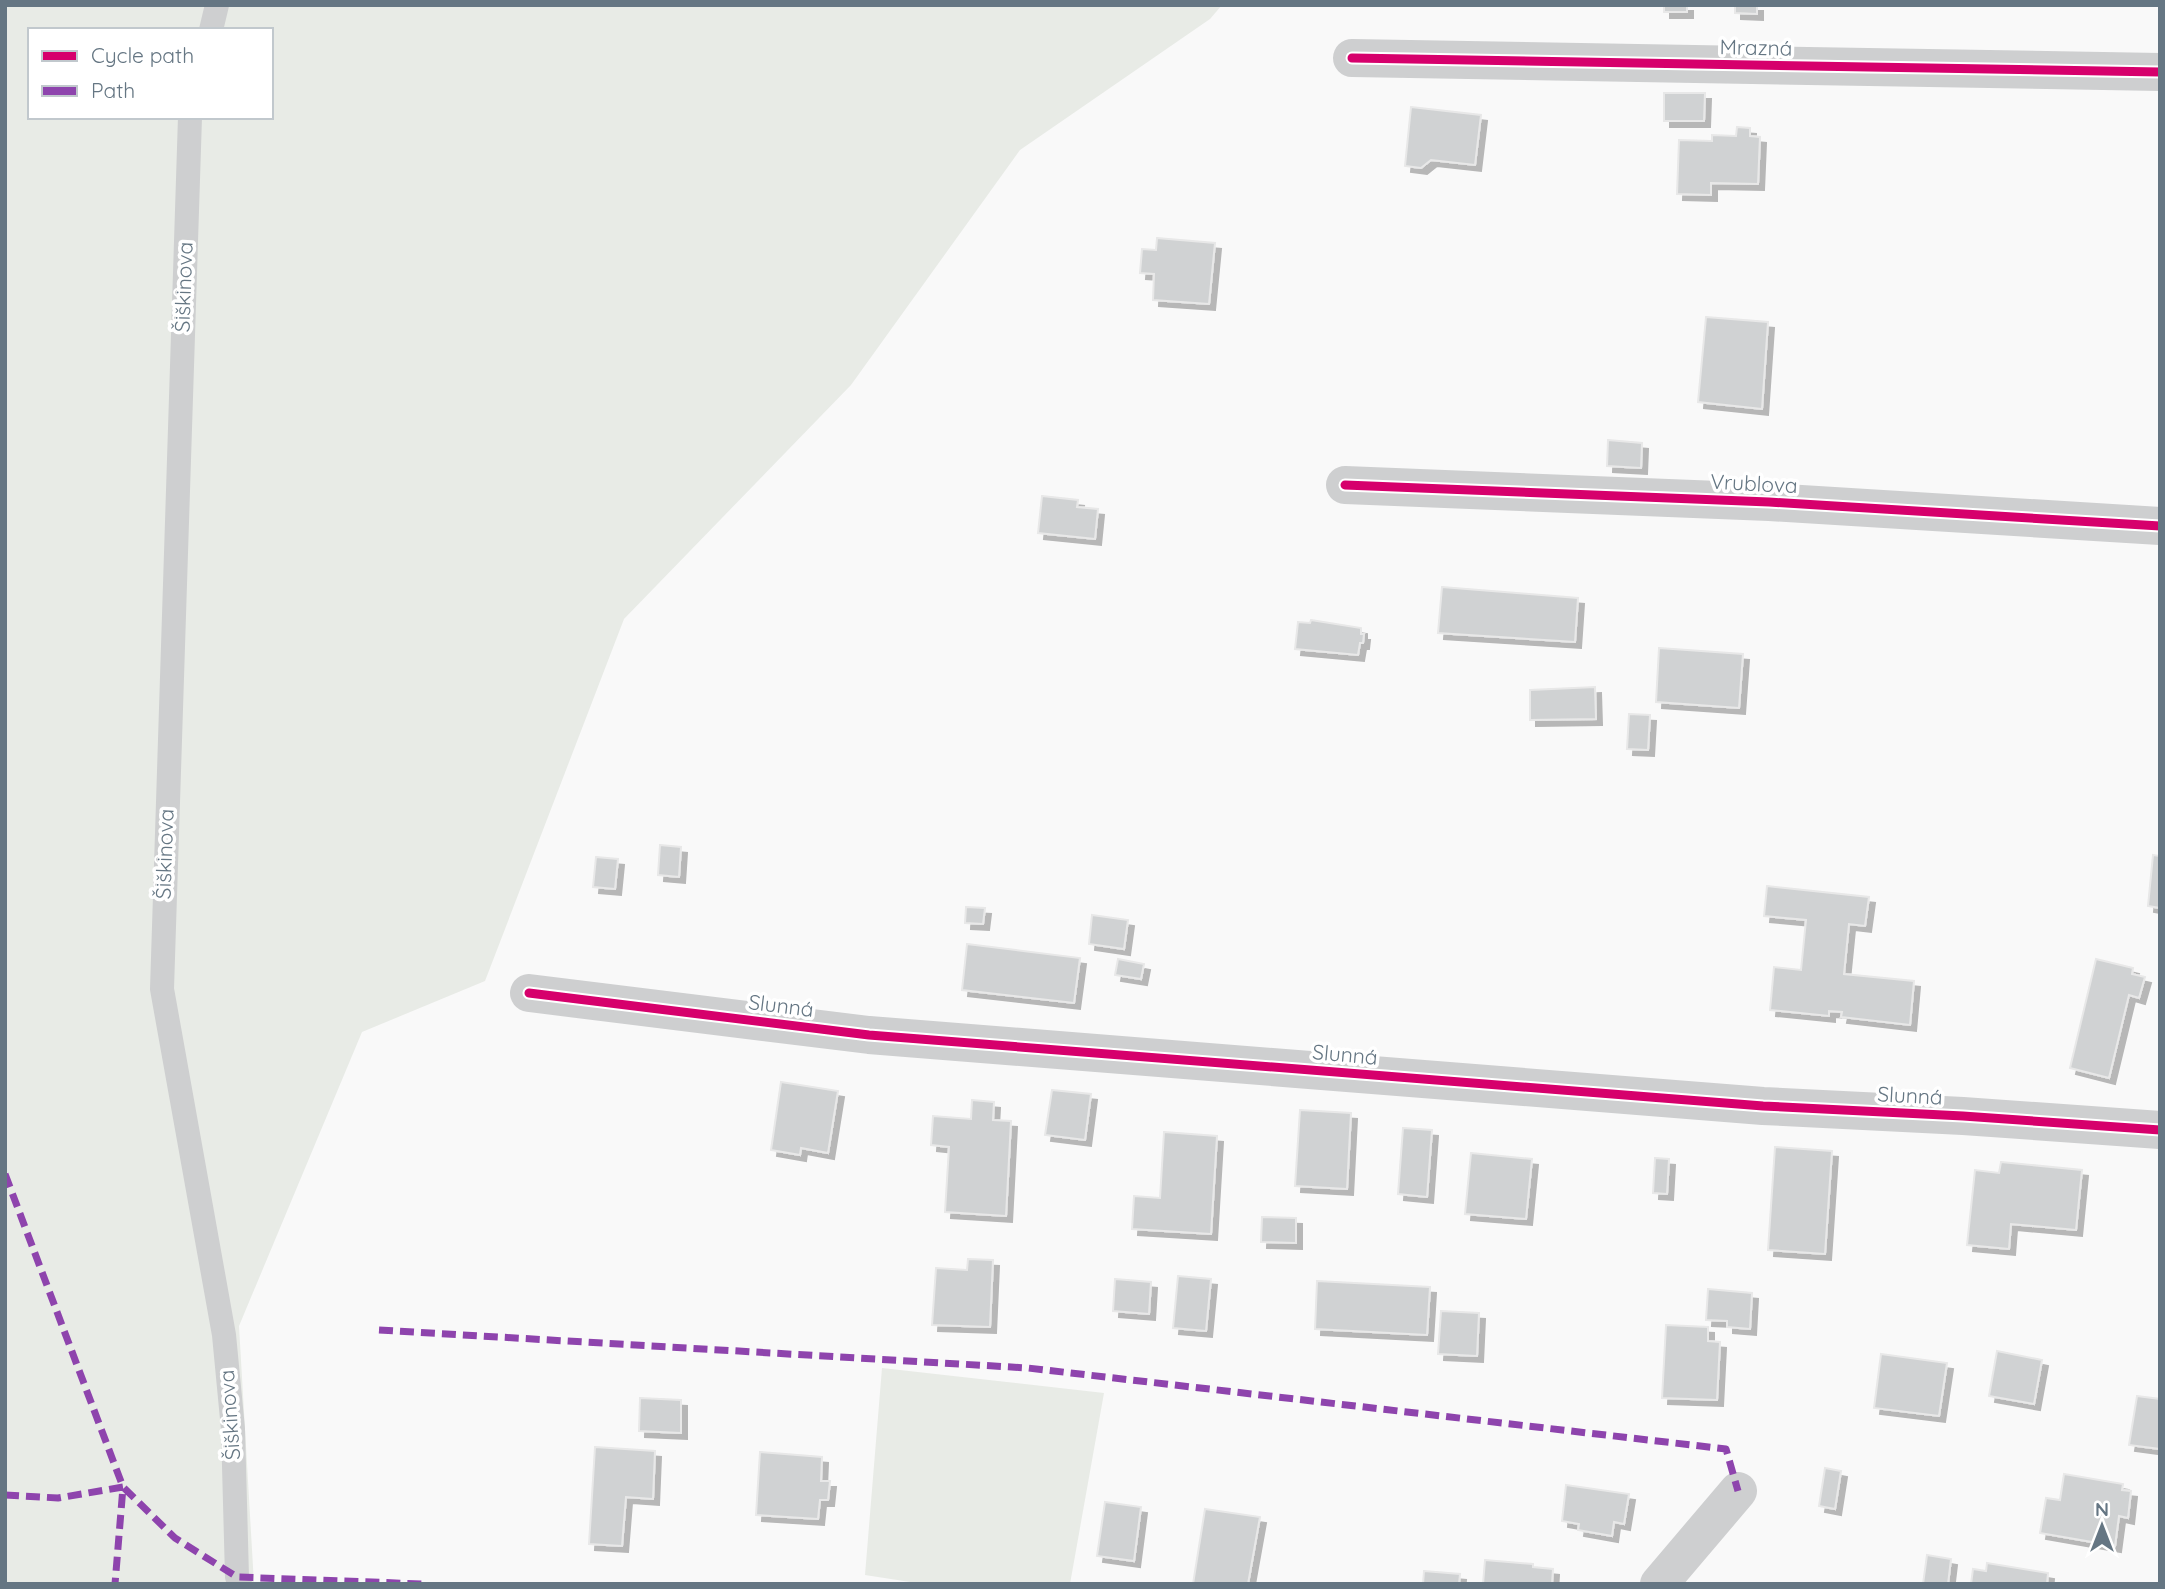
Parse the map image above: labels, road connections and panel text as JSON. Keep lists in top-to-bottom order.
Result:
{
  "streets": {
    "street": ["Mrazná", "Vrublova", "Slunná"],
    "lane": ["Šiškinova"]
  },
  "legend": ["Cycle path", "Path"],
  "north": "top"
}
